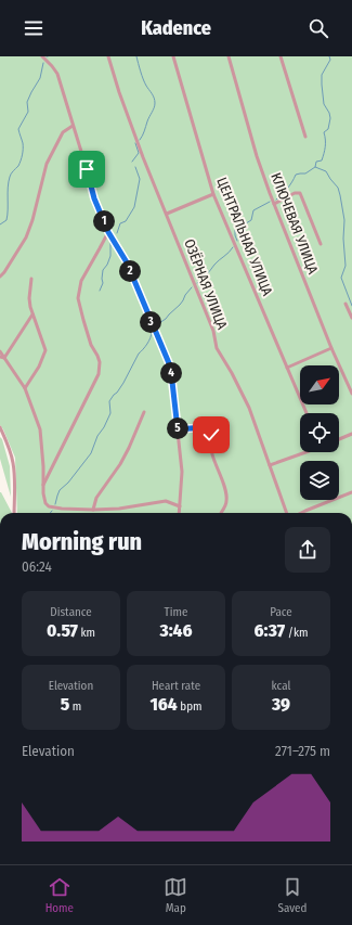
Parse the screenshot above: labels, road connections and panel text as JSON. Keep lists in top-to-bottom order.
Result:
{
  "streets": {
    "street": ["КЛЮЧЕВАЯ УЛИЦА", "ЦЕНТРАЛЬНАЯ УЛИЦА", "ОЗЁРНАЯ УЛИЦА"]
  },
  "north": "top right",
  "page": {
    "header": "Kadence",
    "pins": [
      "1",
      "2",
      "3",
      "4",
      "5"
    ],
    "heading": ["Morning run", "06:24"],
    "stats": [
      ["Distance", "0.57 km"],
      ["Time", "3:46"],
      ["Pace", "6:37 /km"],
      ["Elevation", "5 m"],
      ["Heart rate", "164 bpm"],
      ["kcal", "39"]
    ],
    "chart": ["Elevation", "271–275 m"],
    "tabs": ["Home", "Map", "Saved"]
  }
}
